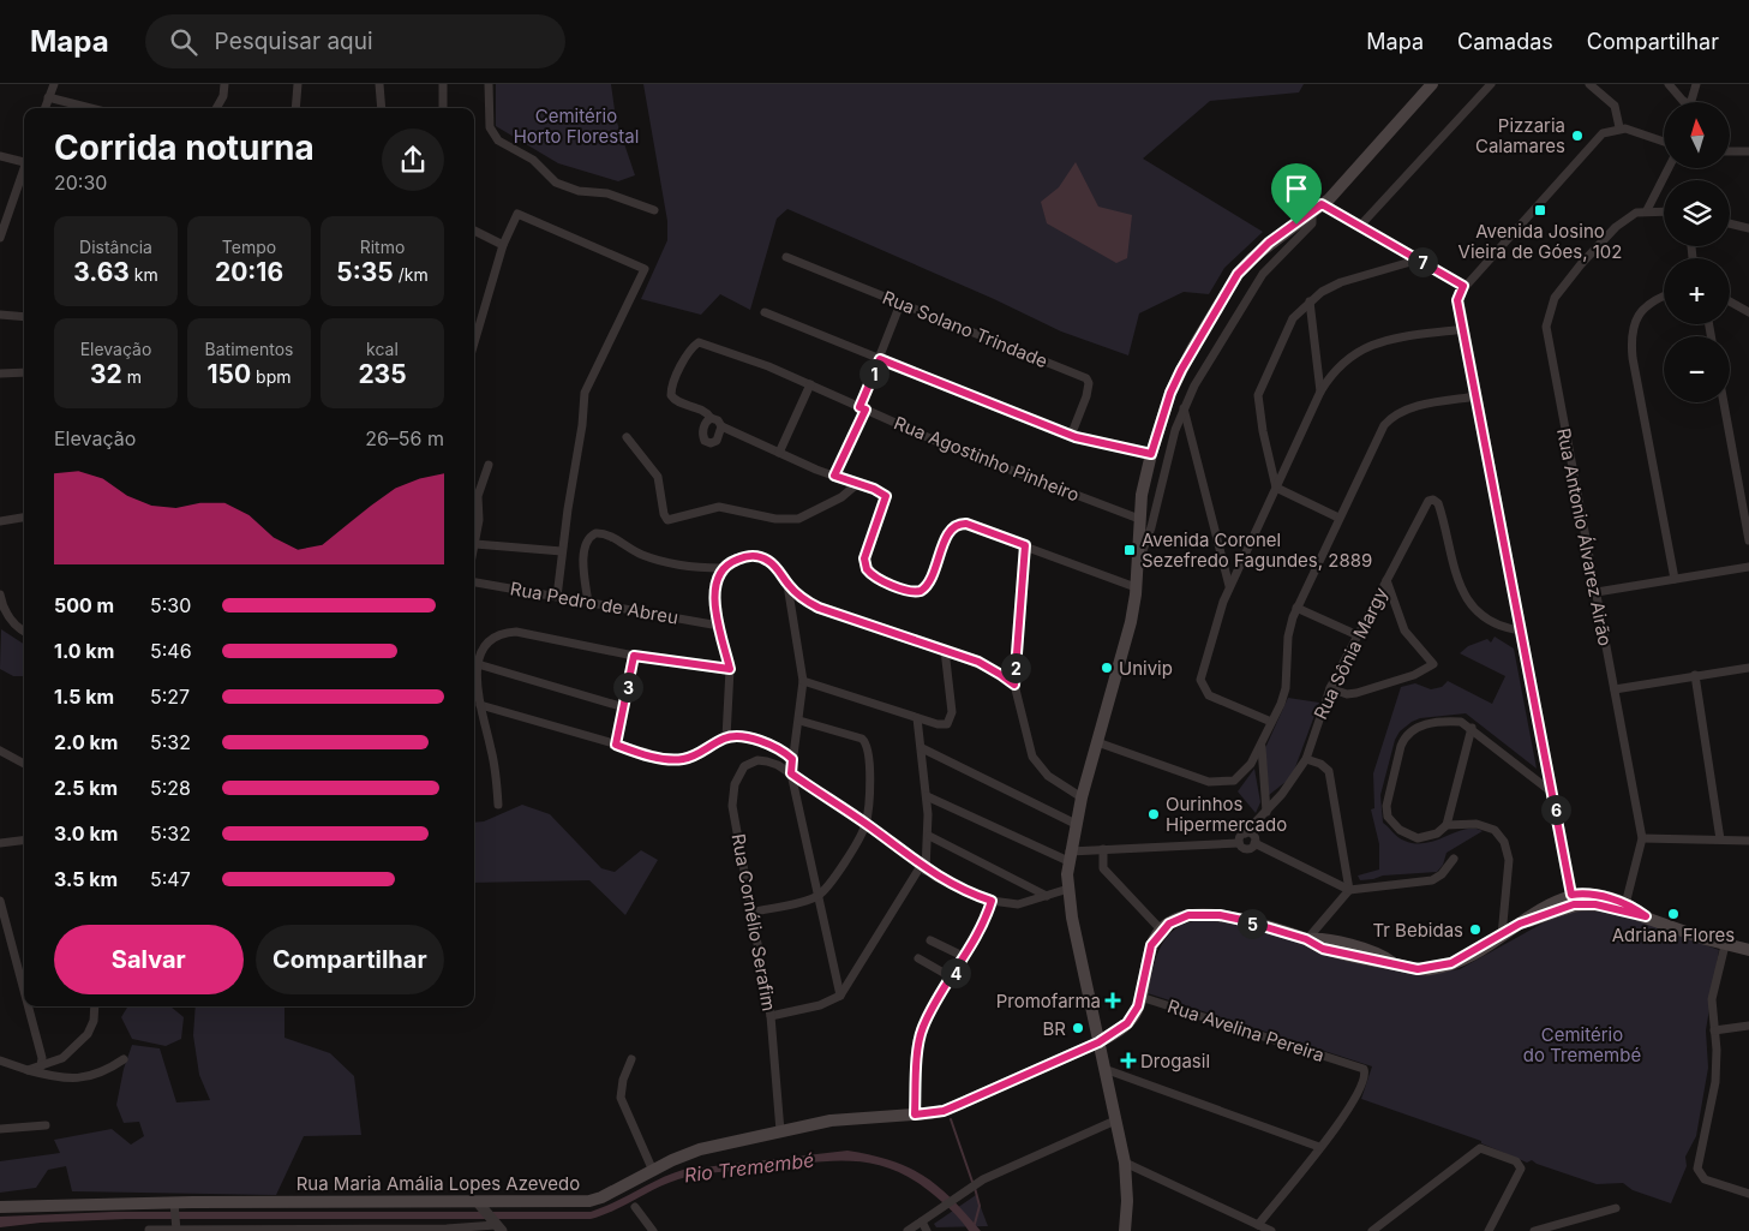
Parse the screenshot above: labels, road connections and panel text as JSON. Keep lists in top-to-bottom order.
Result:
{
  "streets": {
    "main road": ["Rua Maria Amália Lopes Azevedo"],
    "street": [
      "Rua Solano Trindade",
      "Rua Agostinho Pinheiro",
      "Rua Antonio Álvarez Airão",
      "Rua Pedro de Abreu",
      "Rua Sônia Margy",
      "Rua Cornélio Serafim",
      "Rua Avelina Pereira"
    ]
  },
  "crossings": [
    ["Rua Cornélio Serafim", "Rua Maria Amália Lopes Azevedo"],
    ["Rua Avelina Pereira", "Rua Maria Amália Lopes Azevedo"]
  ],
  "water": ["Rio Tremembé"],
  "parks": ["Cemitério Horto Florestal", "Cemitério do Tremembé"],
  "places": {
    "other": [
      "Pizzaria Calamares",
      "Univip",
      "Ourinhos Hipermercado",
      "Adriana Flores",
      "Tr Bebidas",
      "BR"
    ],
    "transit": ["Avenida Josino Vieira de Góes, 102", "Avenida Coronel Sezefredo Fagundes, 2889"],
    "health": ["Promofarma", "Drogasil"]
  },
  "north": "top",
  "page": {
    "header": "Mapa",
    "search": "Pesquisar aqui",
    "nav": ["Mapa", "Camadas", "Compartilhar"],
    "map_buttons": ["+", "−"],
    "heading": ["Corrida noturna", "20:30"],
    "stats": [
      ["Distância", "3.63 km"],
      ["Tempo", "20:16"],
      ["Ritmo", "5:35 /km"],
      ["Elevação", "32 m"],
      ["Batimentos", "150 bpm"],
      ["kcal", "235"]
    ],
    "pins": [
      "7",
      "1",
      "2",
      "3",
      "6",
      "5",
      "4"
    ],
    "chart": ["Elevação", "26–56 m"],
    "list": [
      {
        "name": "500 m",
        "note": "5:30"
      },
      {
        "name": "1.0 km",
        "note": "5:46"
      },
      {
        "name": "1.5 km",
        "note": "5:27"
      },
      {
        "name": "2.0 km",
        "note": "5:32"
      },
      {
        "name": "2.5 km",
        "note": "5:28"
      },
      {
        "name": "3.0 km",
        "note": "5:32"
      },
      {
        "name": "3.5 km",
        "note": "5:47"
      }
    ],
    "buttons": ["Salvar", "Compartilhar"]
  }
}
